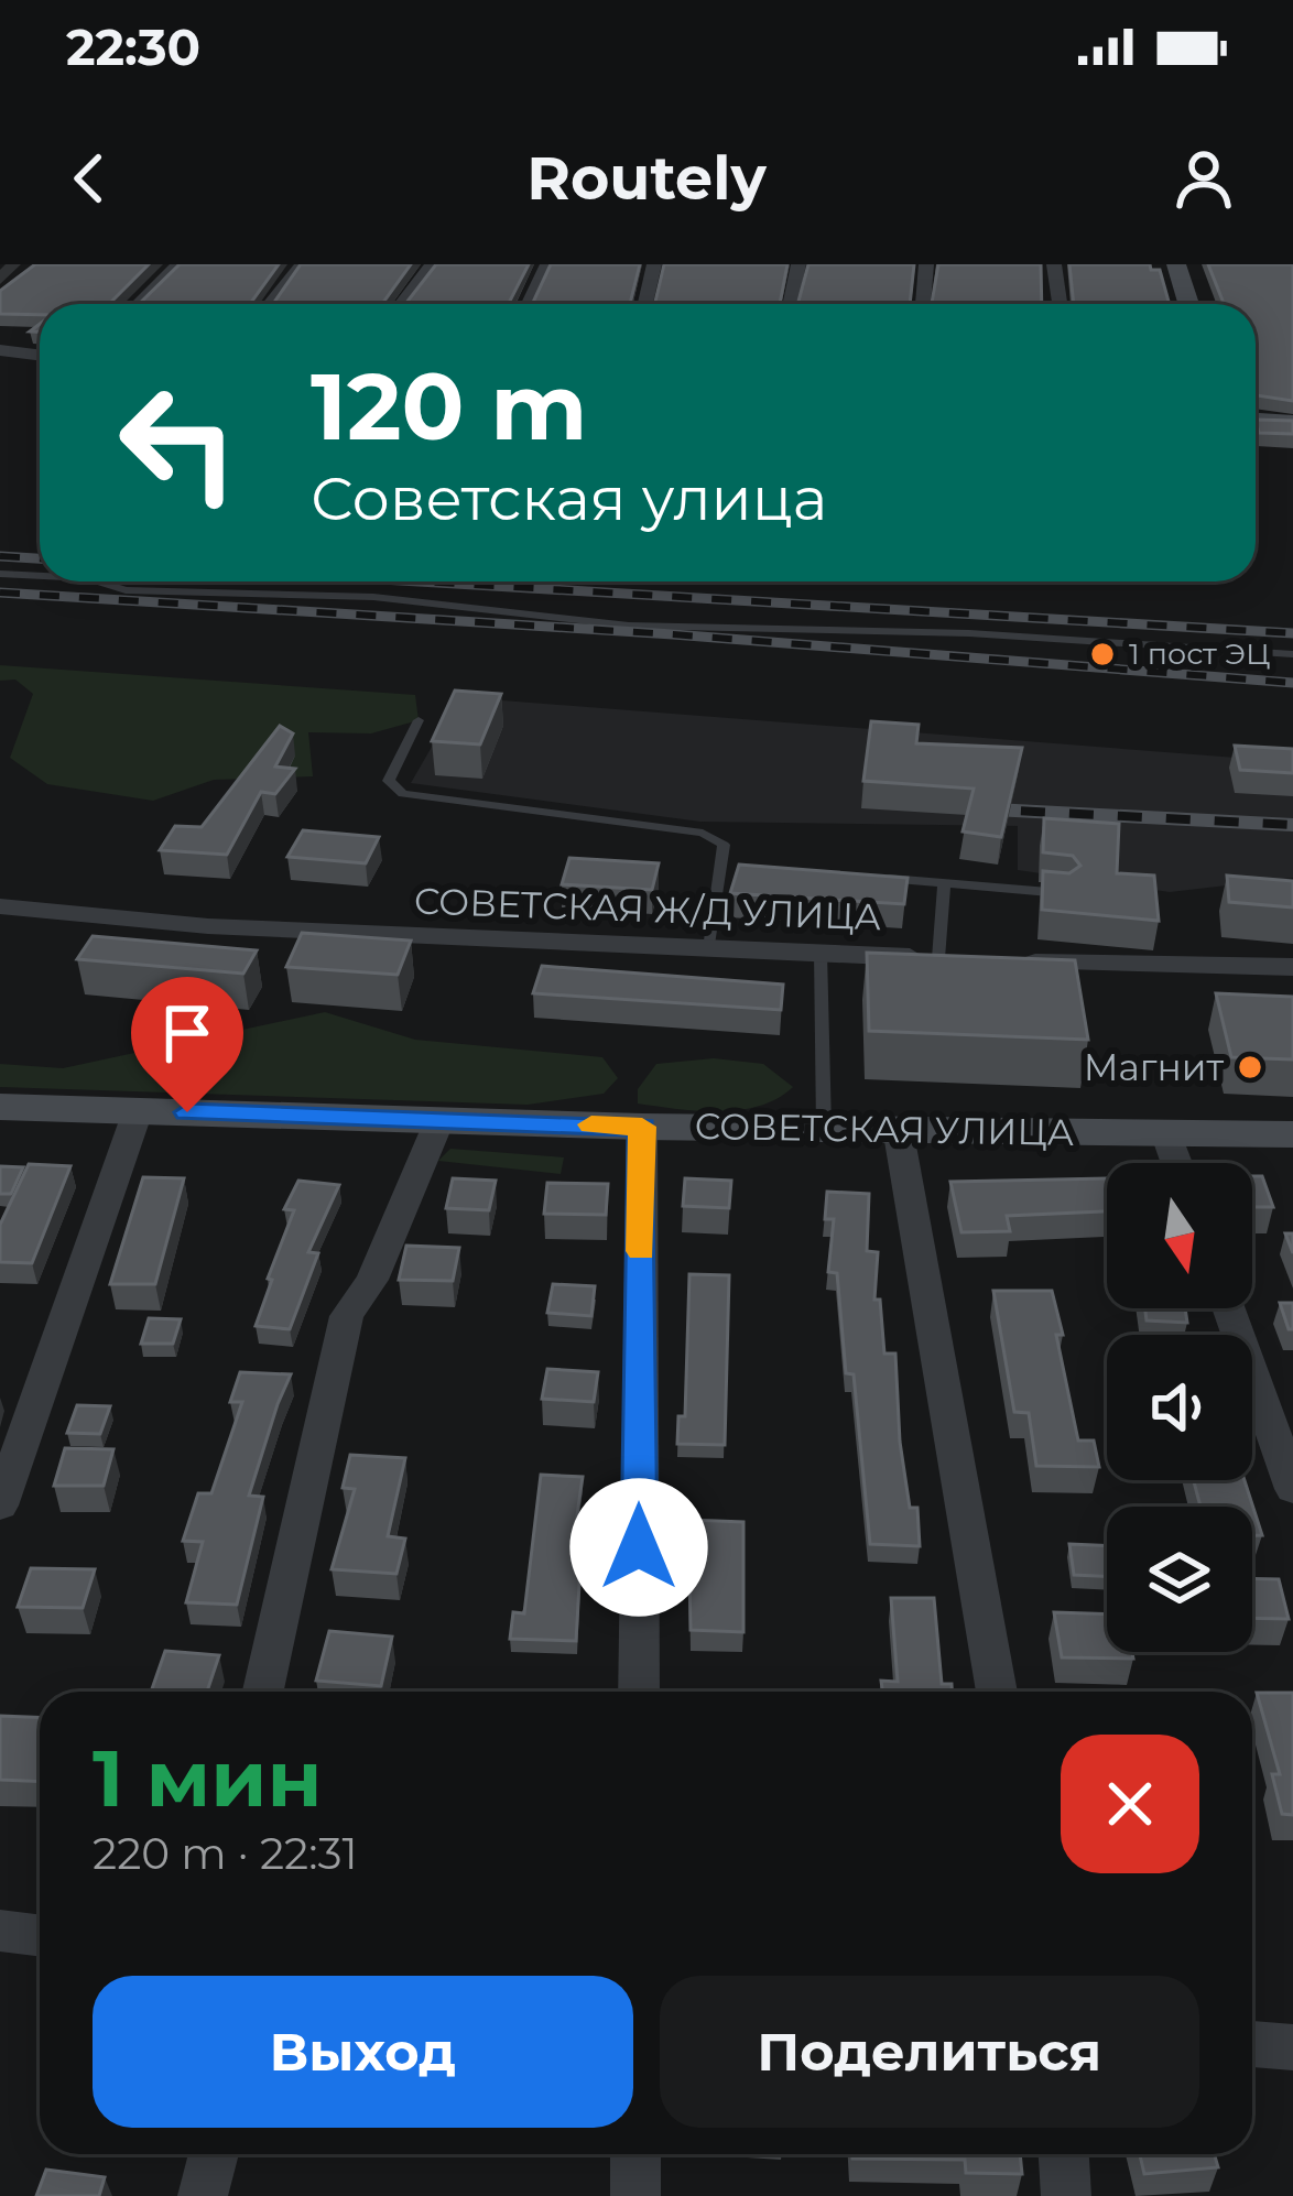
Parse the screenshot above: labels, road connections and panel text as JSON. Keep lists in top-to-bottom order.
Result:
{
  "streets": {
    "main road": ["СОВЕТСКАЯ УЛИЦА"],
    "street": ["СОВЕТСКАЯ Ж/Д УЛИЦА"]
  },
  "places": ["1 пост ЭЦ", "Магнит"],
  "north": "bottom",
  "page": {
    "status": "22:30",
    "header": "Routely",
    "turn": ["120 m", "Советская улица"],
    "heading": ["1 мин", "220 m · 22:31"],
    "buttons": ["Выход", "Поделиться"]
  }
}
